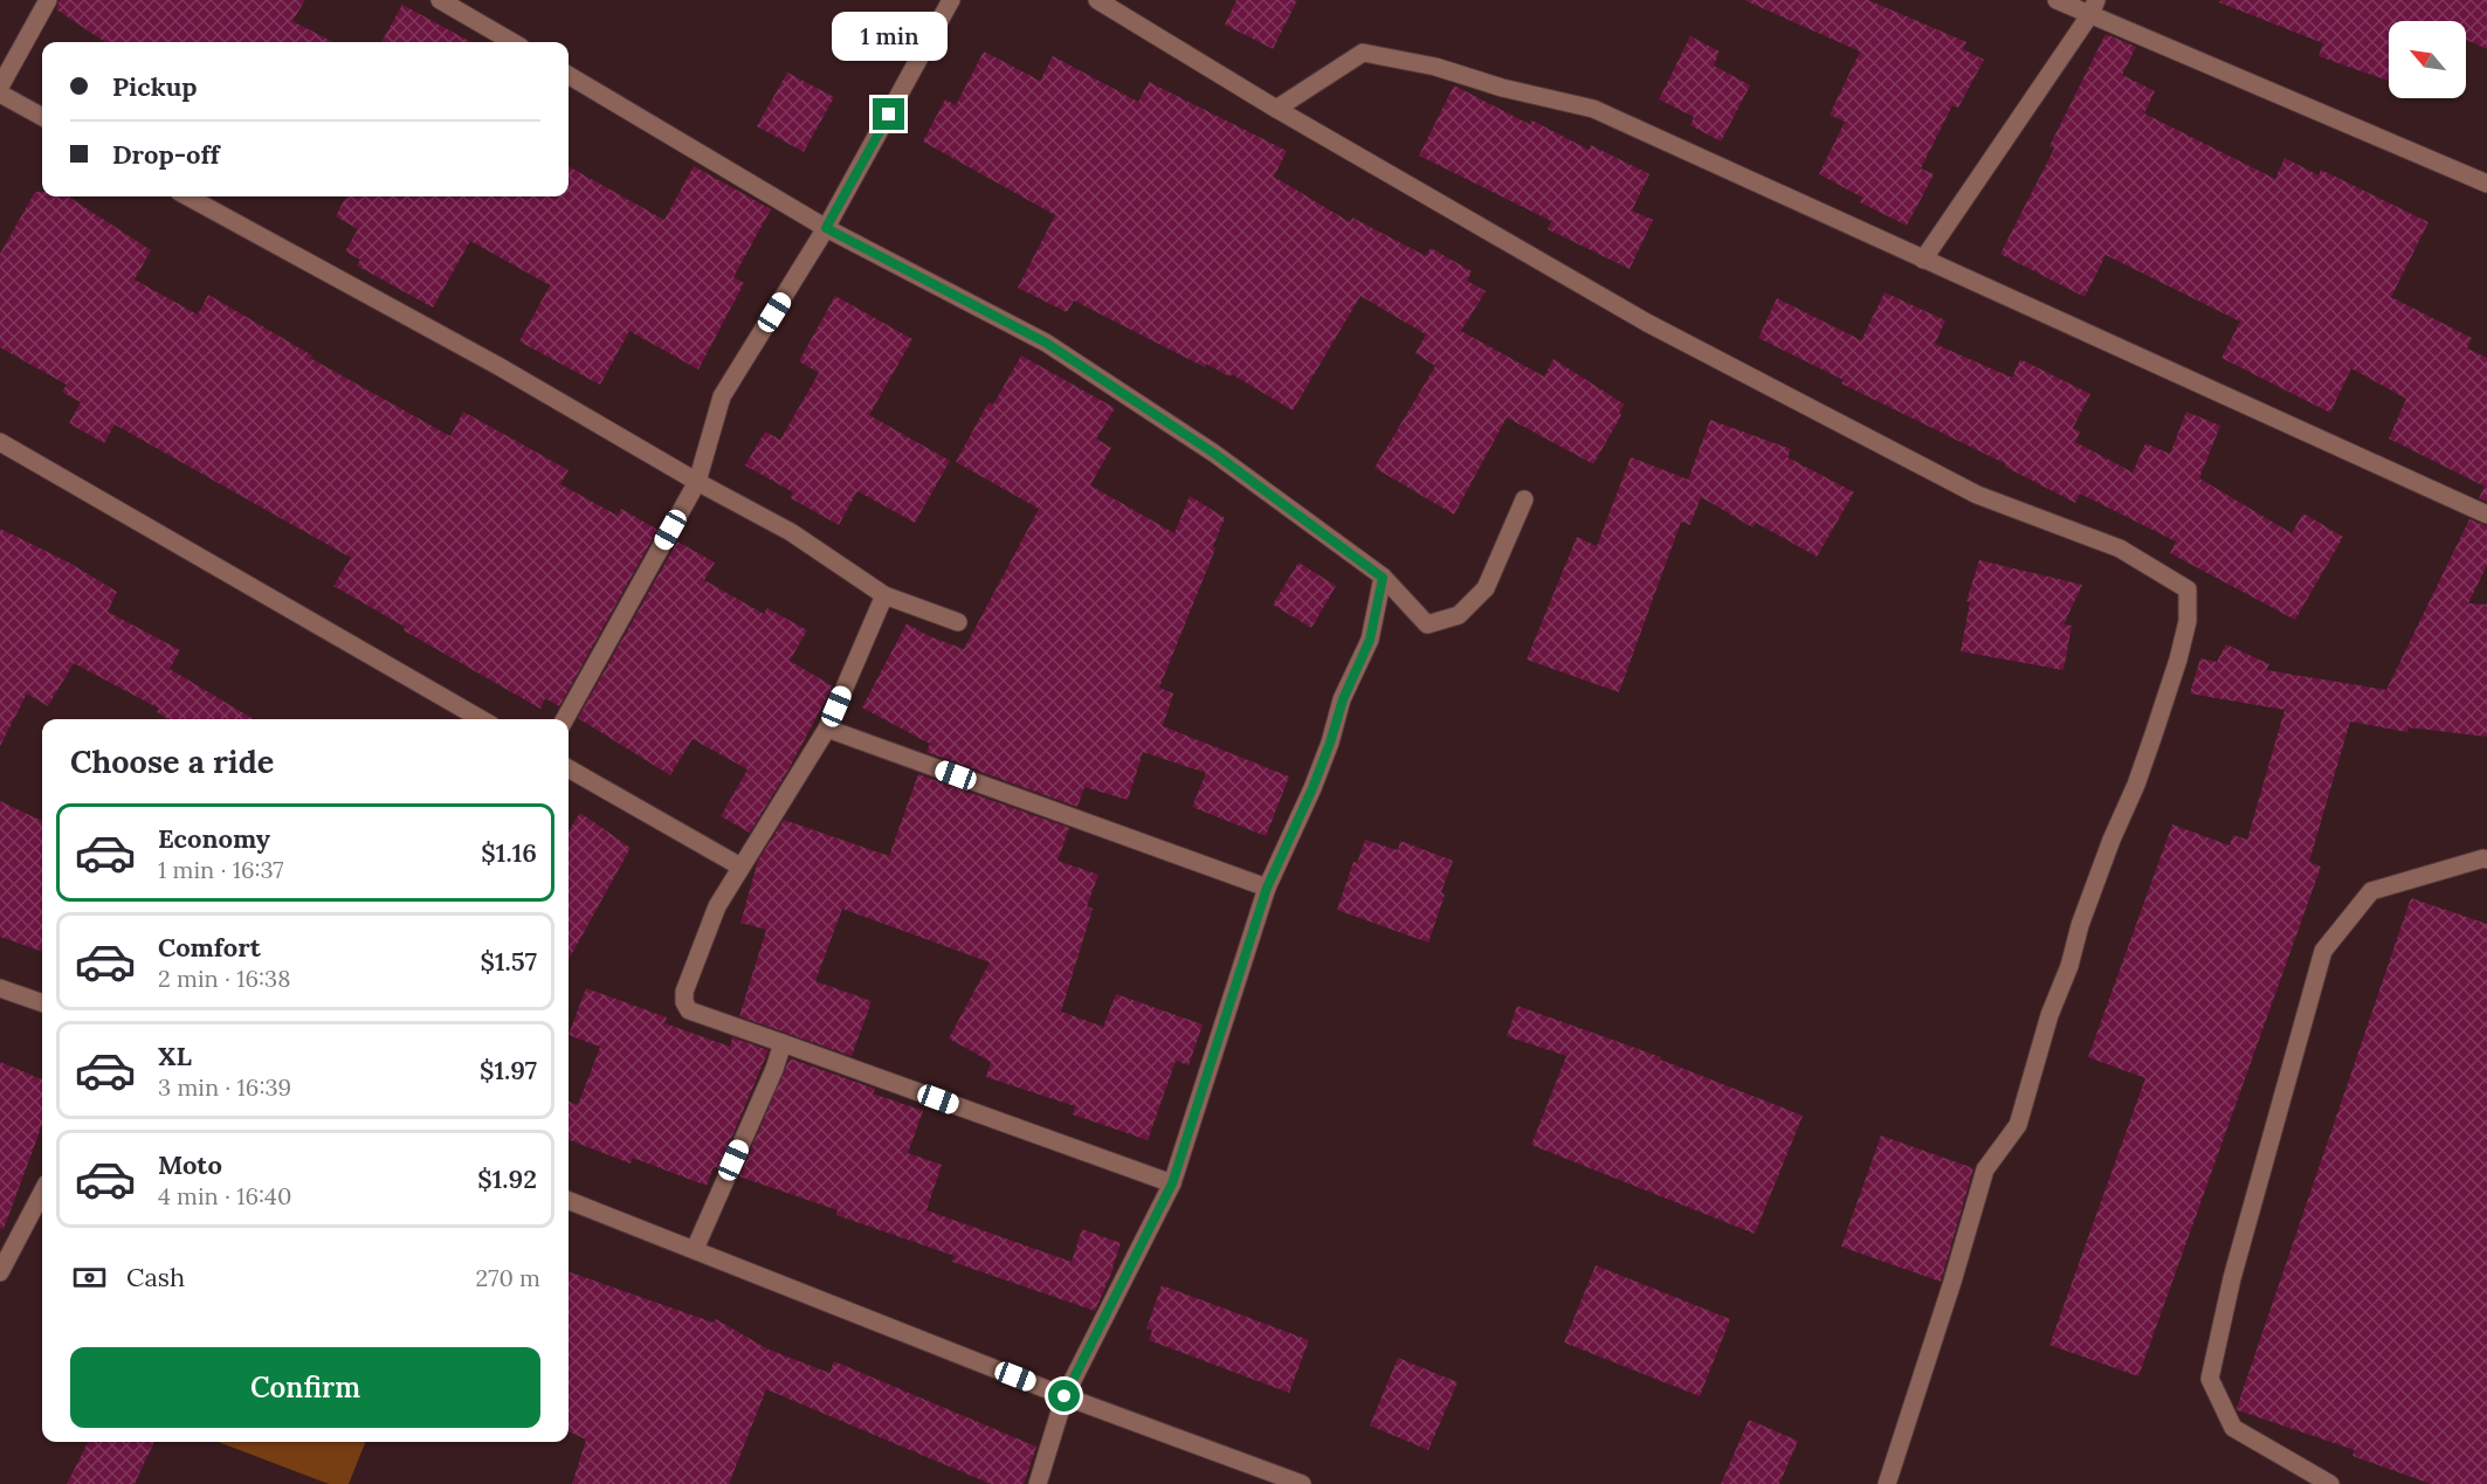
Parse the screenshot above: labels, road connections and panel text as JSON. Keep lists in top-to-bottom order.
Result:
{
  "north": "top left",
  "page": {
    "bubble": "1 min",
    "banner": ["Pickup", "Drop-off"],
    "heading": "Choose a ride",
    "list": [
      {
        "name": "Economy",
        "note": "1 min · 16:37",
        "value": "$1.16"
      },
      {
        "name": "Comfort",
        "note": "2 min · 16:38",
        "value": "$1.57"
      },
      {
        "name": "XL",
        "note": "3 min · 16:39",
        "value": "$1.97"
      },
      {
        "name": "Moto",
        "note": "4 min · 16:40",
        "value": "$1.92"
      }
    ],
    "pay": ["Cash", "270 m"],
    "buttons": "Confirm"
  }
}
